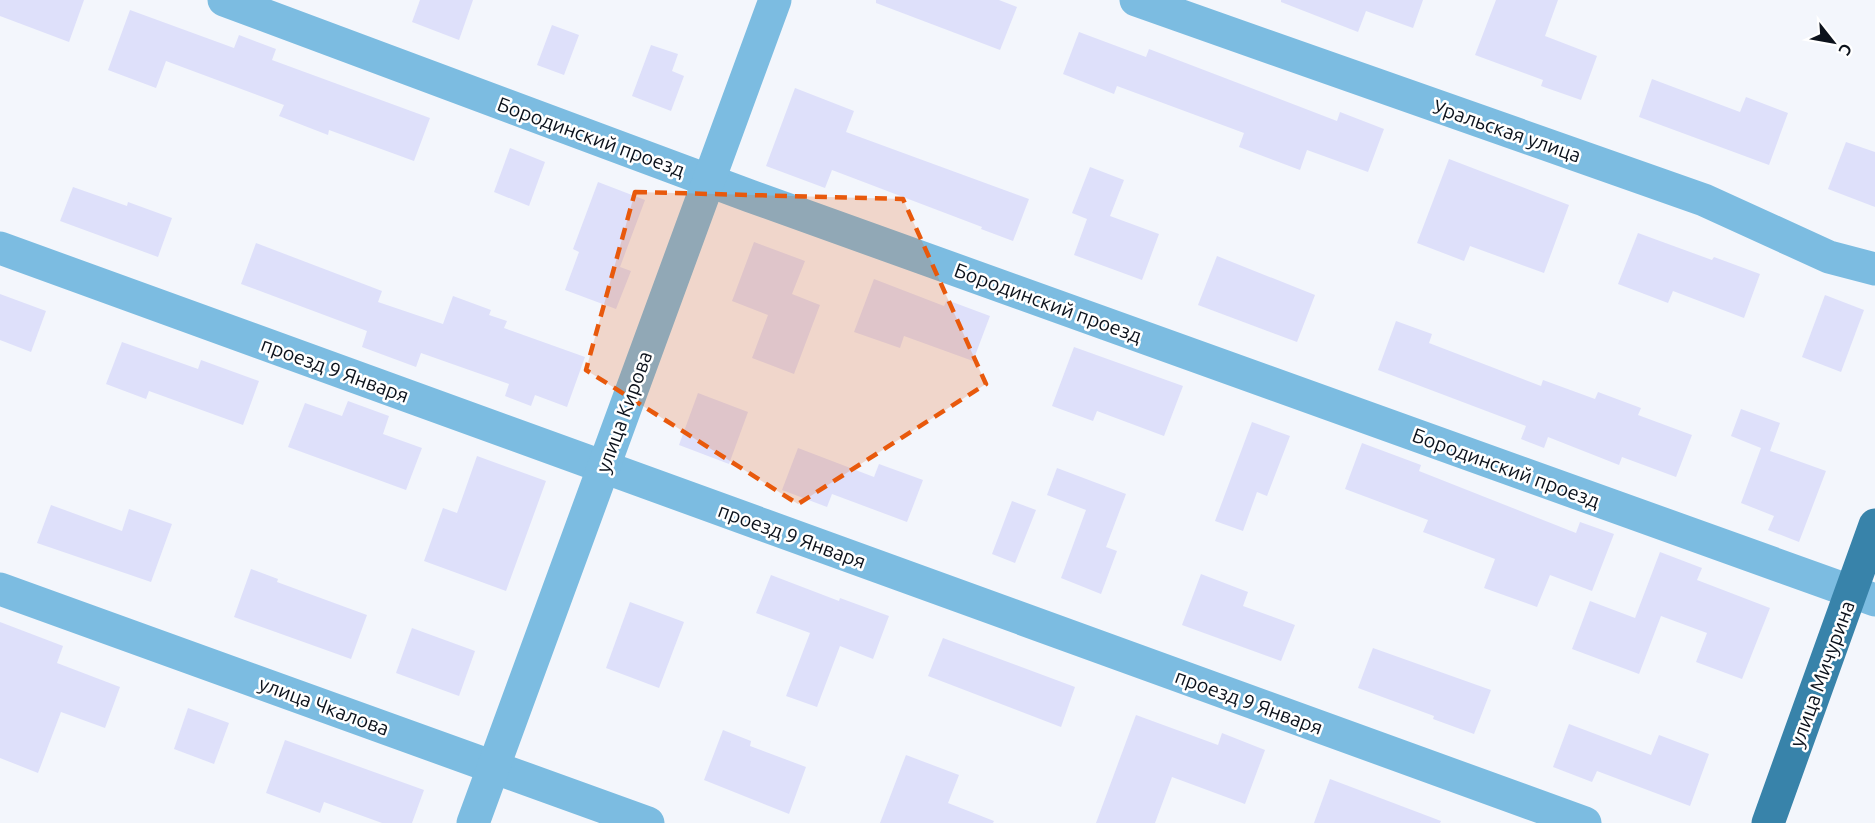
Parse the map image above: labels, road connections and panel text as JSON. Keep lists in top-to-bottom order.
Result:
{
  "streets": {
    "main road": ["улица Мичурина"],
    "street": [
      "Уральская улица",
      "Бородинский проезд",
      "проезд 9 Января",
      "улица Кирова",
      "улица Чкалова"
    ]
  },
  "crossings": [
    ["Бородинский проезд", "улица Кирова"],
    ["Бородинский проезд", "улица Мичурина"],
    ["проезд 9 Января", "улица Кирова"],
    ["улица Кирова", "улица Чкалова"]
  ],
  "north": "bottom right"
}
